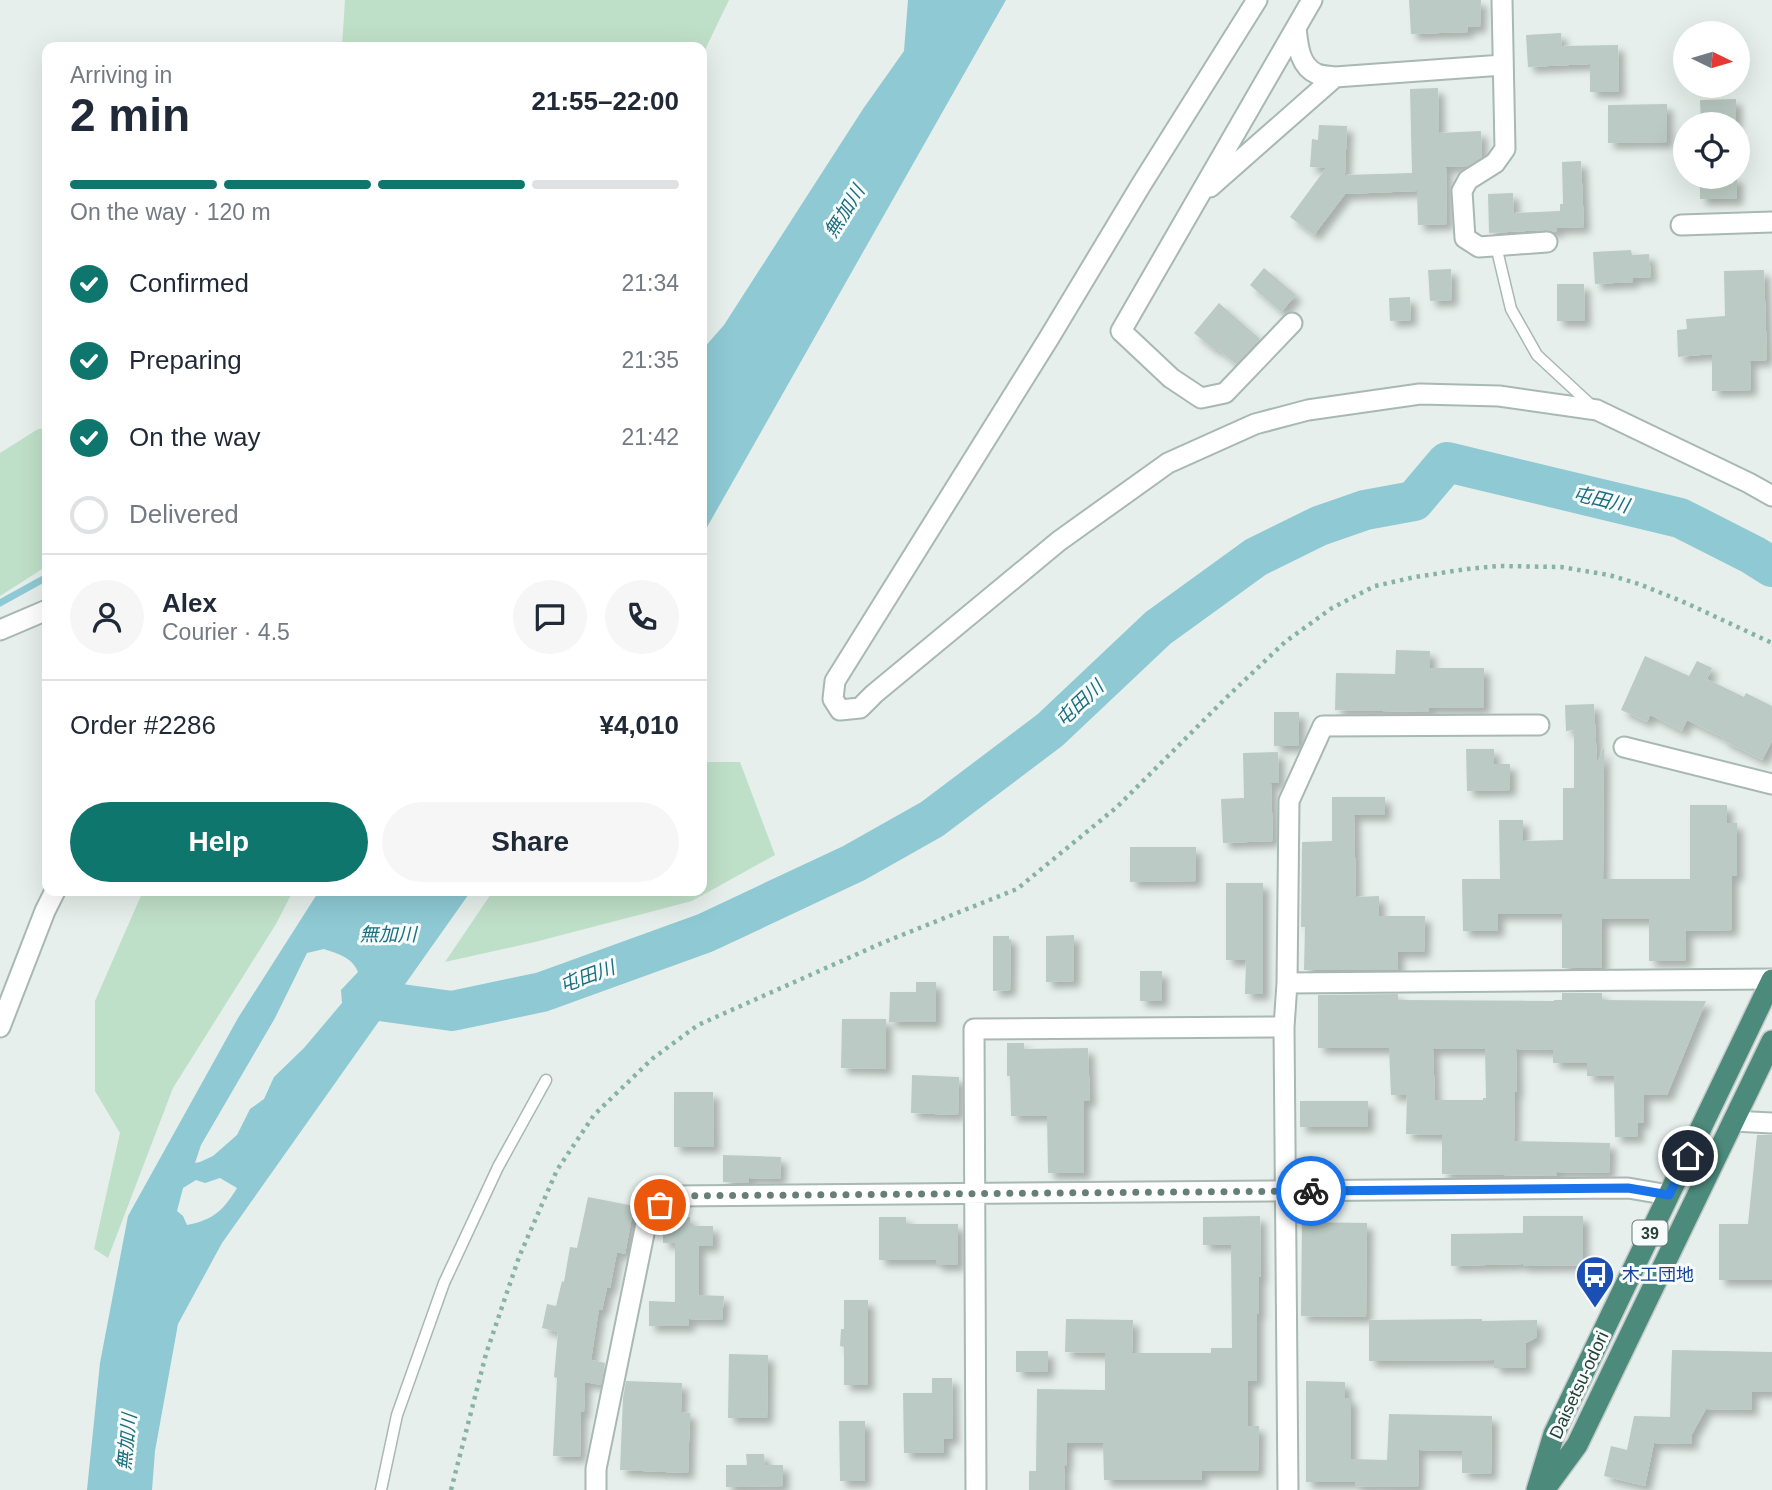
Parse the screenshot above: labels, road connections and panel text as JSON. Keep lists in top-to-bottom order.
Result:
{
  "streets": {
    "highway": ["39", "Daisetsu-odori"]
  },
  "water": ["無加川", "屯田川"],
  "places": {
    "bus stop": ["木工団地"]
  },
  "north": "right",
  "page": {
    "heading": ["2 min", "Arriving in", "21:55–22:00"],
    "panel": [
      "Alex",
      "Courier · 4.5",
      "Order #2286",
      "¥4,010"
    ],
    "bar": "On the way · 120 m",
    "list": [
      ["Confirmed", "21:34"],
      ["Preparing", "21:35"],
      ["On the way", "21:42"],
      "Delivered"
    ],
    "buttons": ["Help", "Share"]
  }
}
